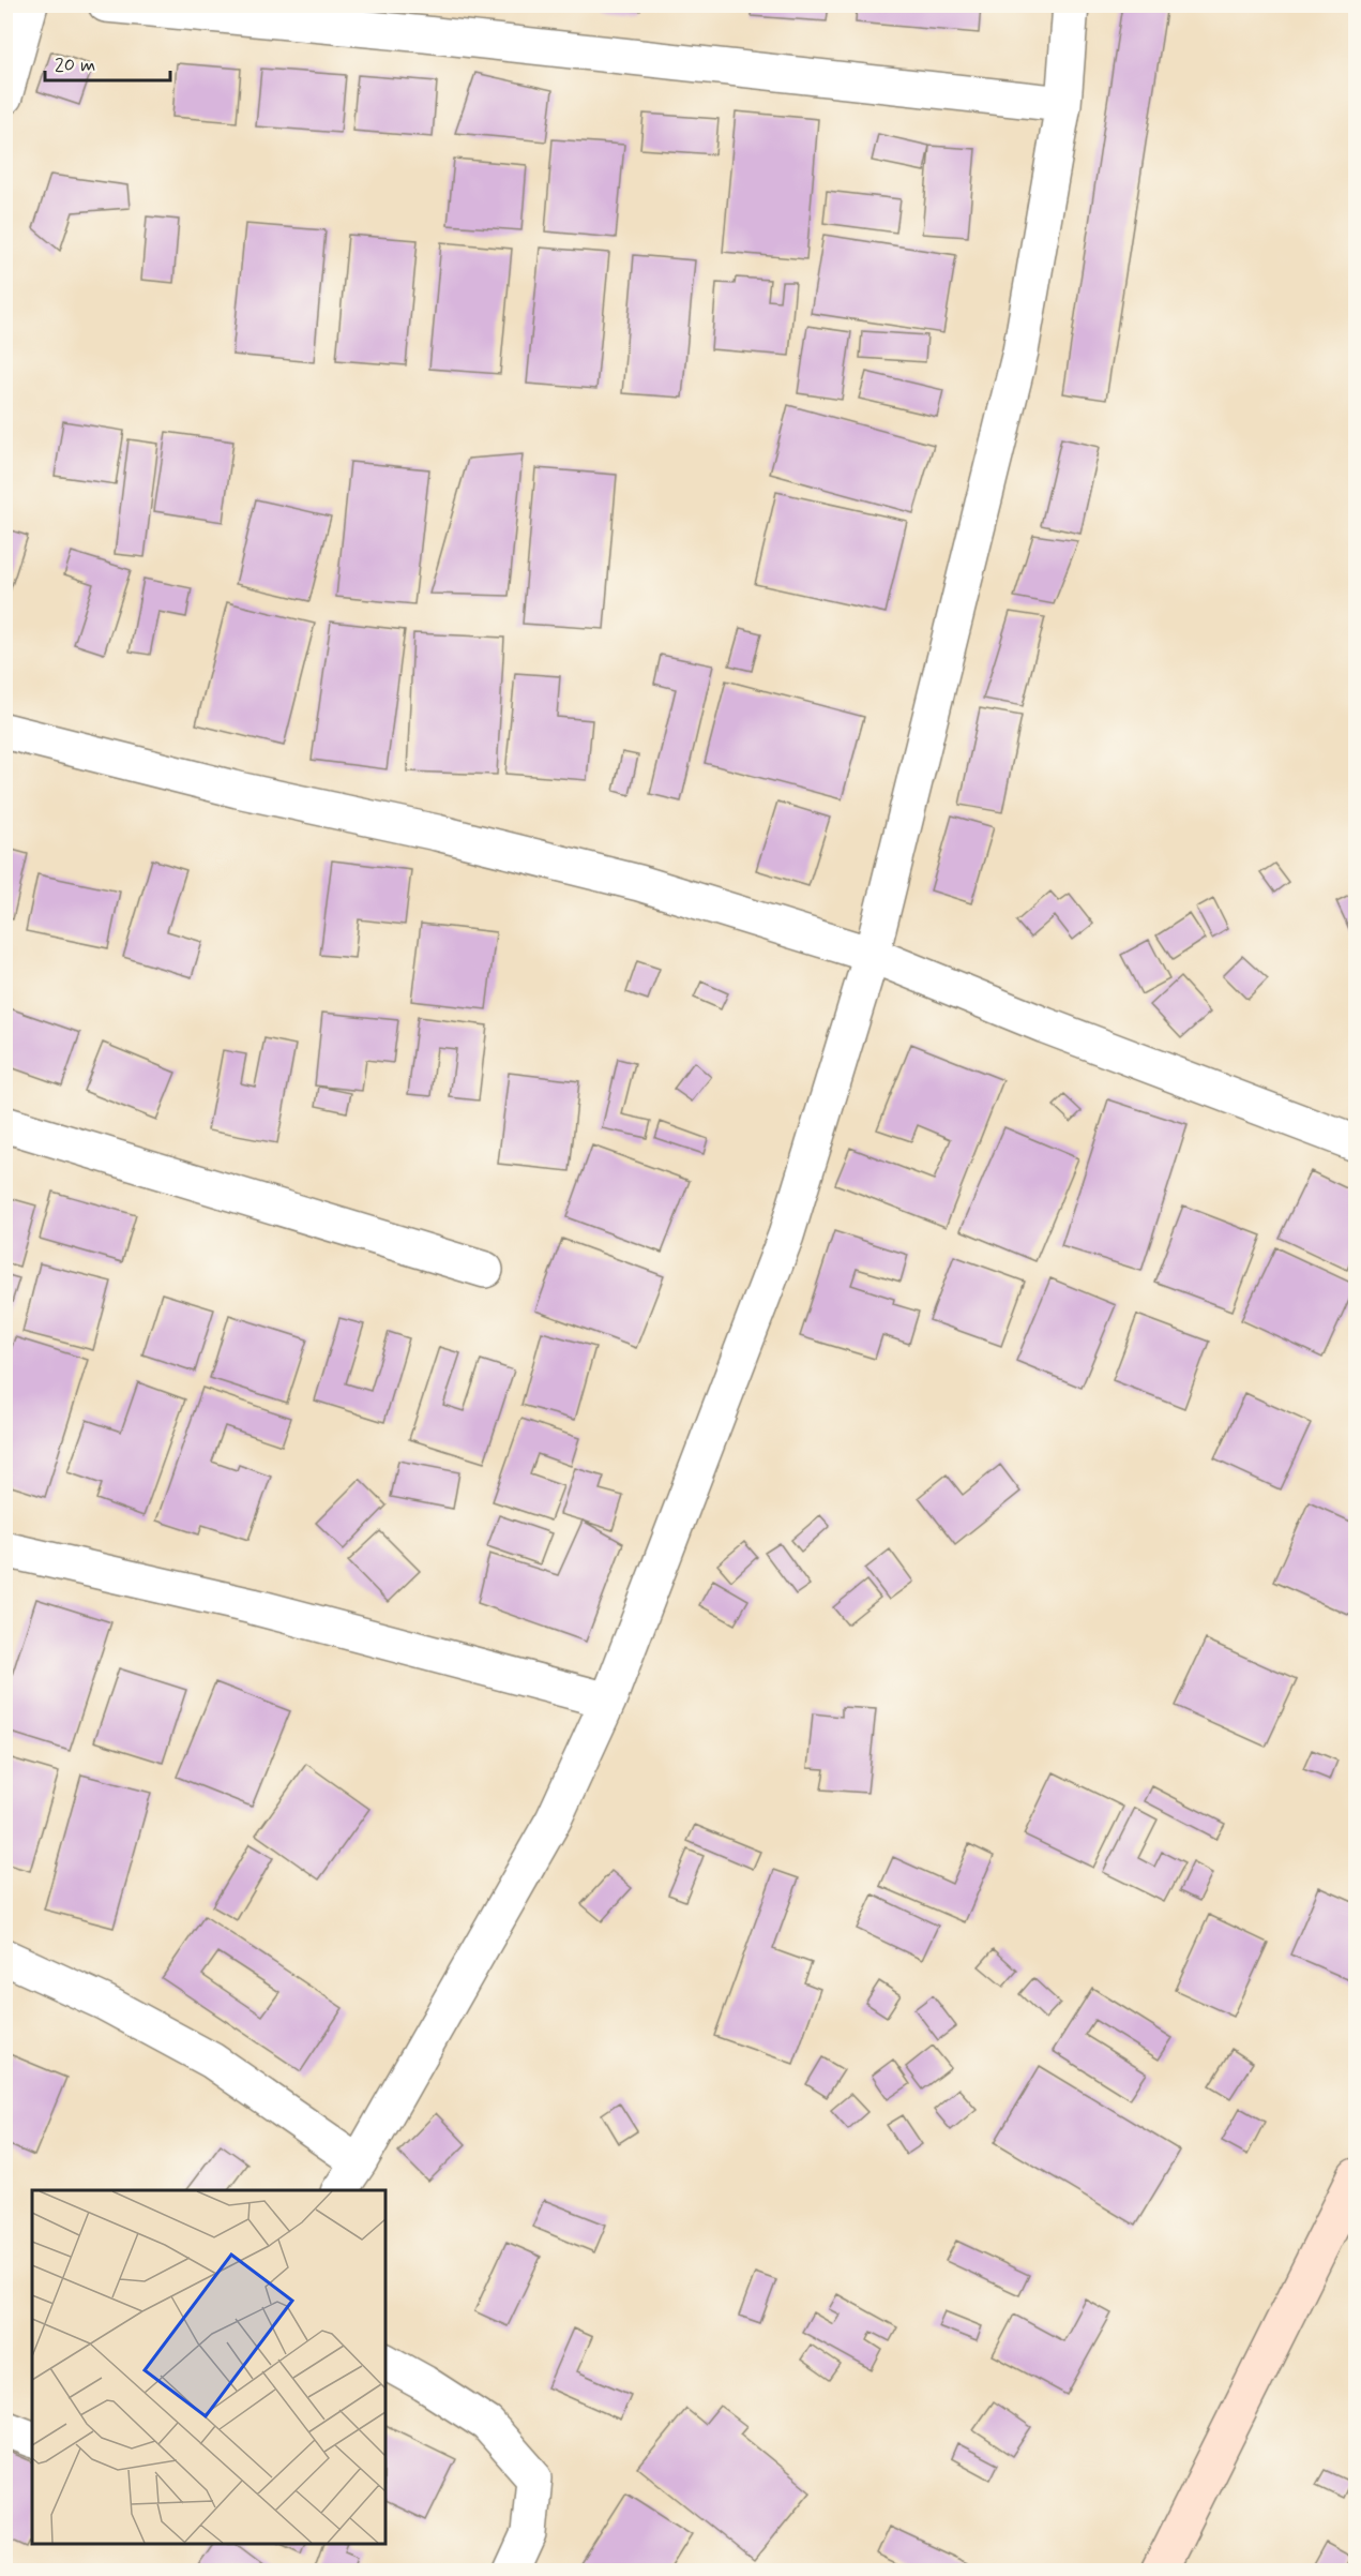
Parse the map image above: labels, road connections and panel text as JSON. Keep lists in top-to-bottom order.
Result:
{
  "scale_bar": "20 m"
}
